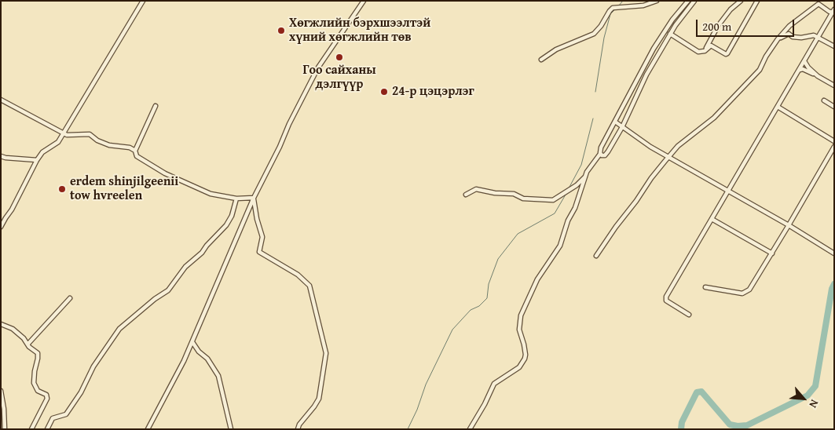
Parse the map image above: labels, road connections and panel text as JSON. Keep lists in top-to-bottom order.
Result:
{
  "places": [
    "Хөгжлийн бэрхшээлтэй хүний хөгжлийн төв",
    "Гоо сайханы дэлгүүр",
    "24-р цэцэрлэг",
    "erdem shinjilgeenii tow hvreelen"
  ],
  "scale_bar": "200 m",
  "north": "bottom right"
}
